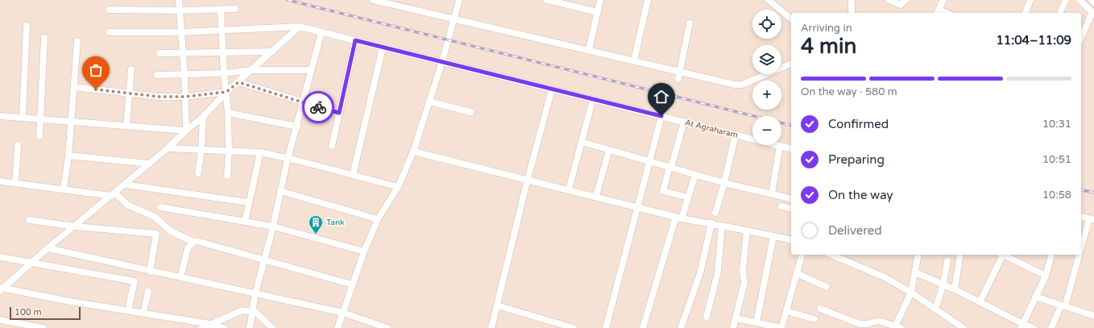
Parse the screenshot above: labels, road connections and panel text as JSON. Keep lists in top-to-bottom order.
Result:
{
  "streets": {
    "street": ["At Agraharam"]
  },
  "places": {
    "building": ["Tank"]
  },
  "scale_bar": "100 m",
  "page": {
    "map_buttons": ["+", "−"],
    "heading": ["4 min", "Arriving in", "11:04–11:09"],
    "bar": "On the way · 580 m",
    "list": [
      ["Confirmed", "10:31"],
      ["Preparing", "10:51"],
      ["On the way", "10:58"],
      "Delivered"
    ],
    "scale": "100 m"
  }
}
